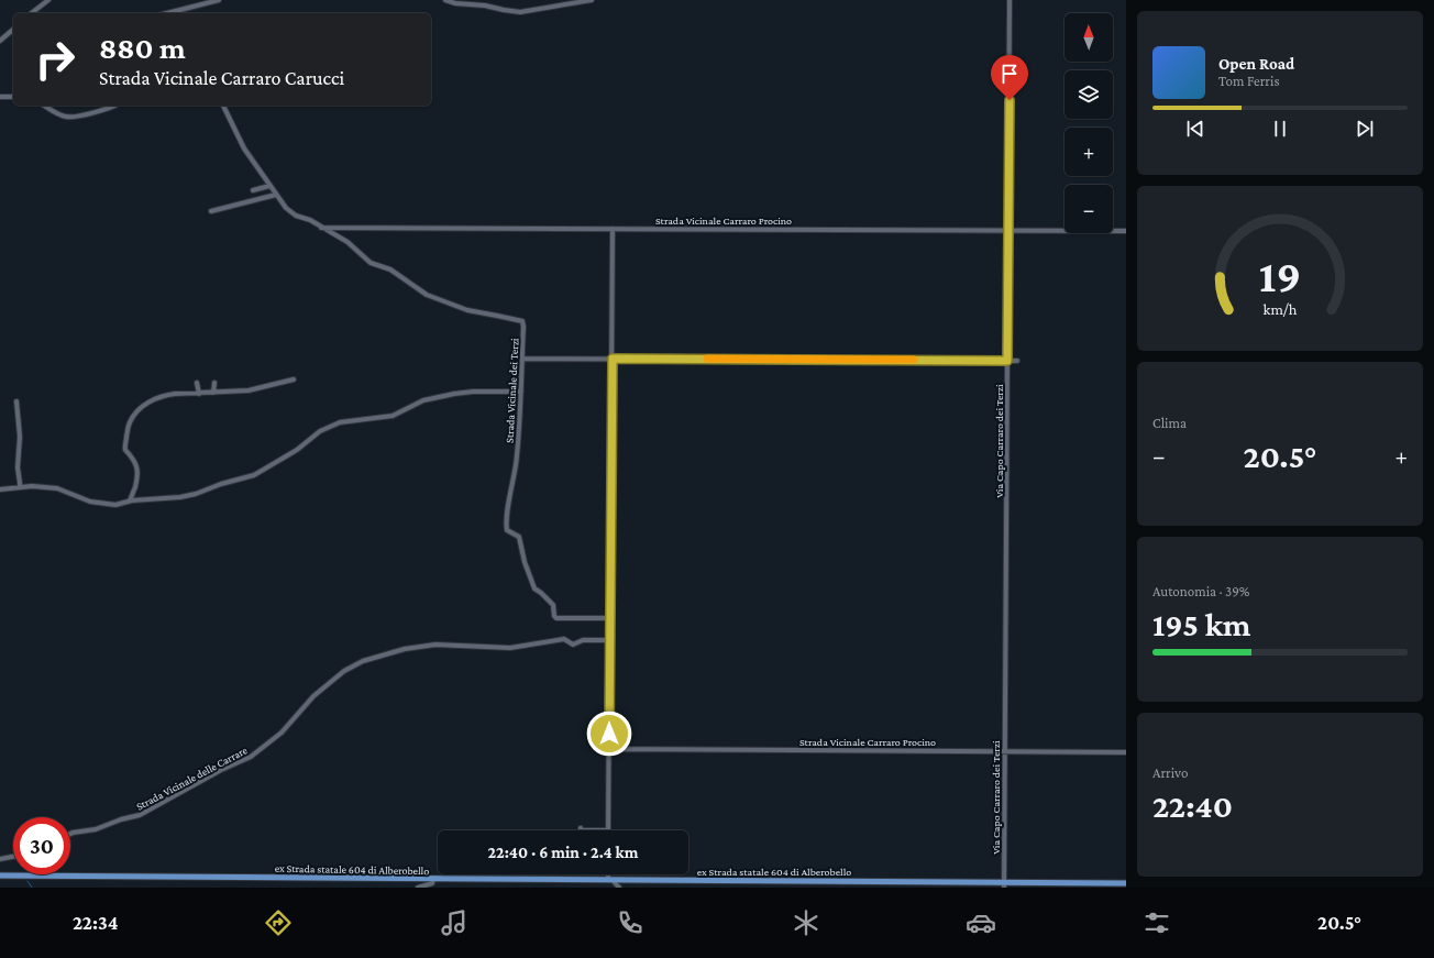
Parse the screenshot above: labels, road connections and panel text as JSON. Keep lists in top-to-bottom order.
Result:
{
  "streets": {
    "main road": ["ex Strada statale 604 di Alberobello"],
    "street": [
      "Strada Vicinale Carraro Procino",
      "Strada Vicinale dei Terzi",
      "Via Capo Carraro dei Terzi",
      "Strada Vicinale delle Carrare"
    ]
  },
  "crossings": [
    ["Strada Vicinale Carraro Procino", "Strada Vicinale dei Terzi"],
    ["Strada Vicinale Carraro Procino", "Via Capo Carraro dei Terzi"],
    ["Via Capo Carraro dei Terzi", "ex Strada statale 604 di Alberobello"]
  ],
  "north": "top",
  "page": {
    "map_buttons": ["+", "−"],
    "turn": ["880 m", "Strada Vicinale Carraro Carucci"],
    "song": ["Open Road", "Tom Ferris"],
    "tile": [
      "Clima",
      ["Autonomia · 39%", "195 km"],
      ["Arrivo", "22:40"]
    ],
    "heat": ["−", "20.5°", "+"],
    "limit": "30",
    "trip": "22:40 · 6 min · 2.4 km",
    "tabs": ["22:34", "20.5°"],
    "gauge": ["19", "km/h"]
  }
}
